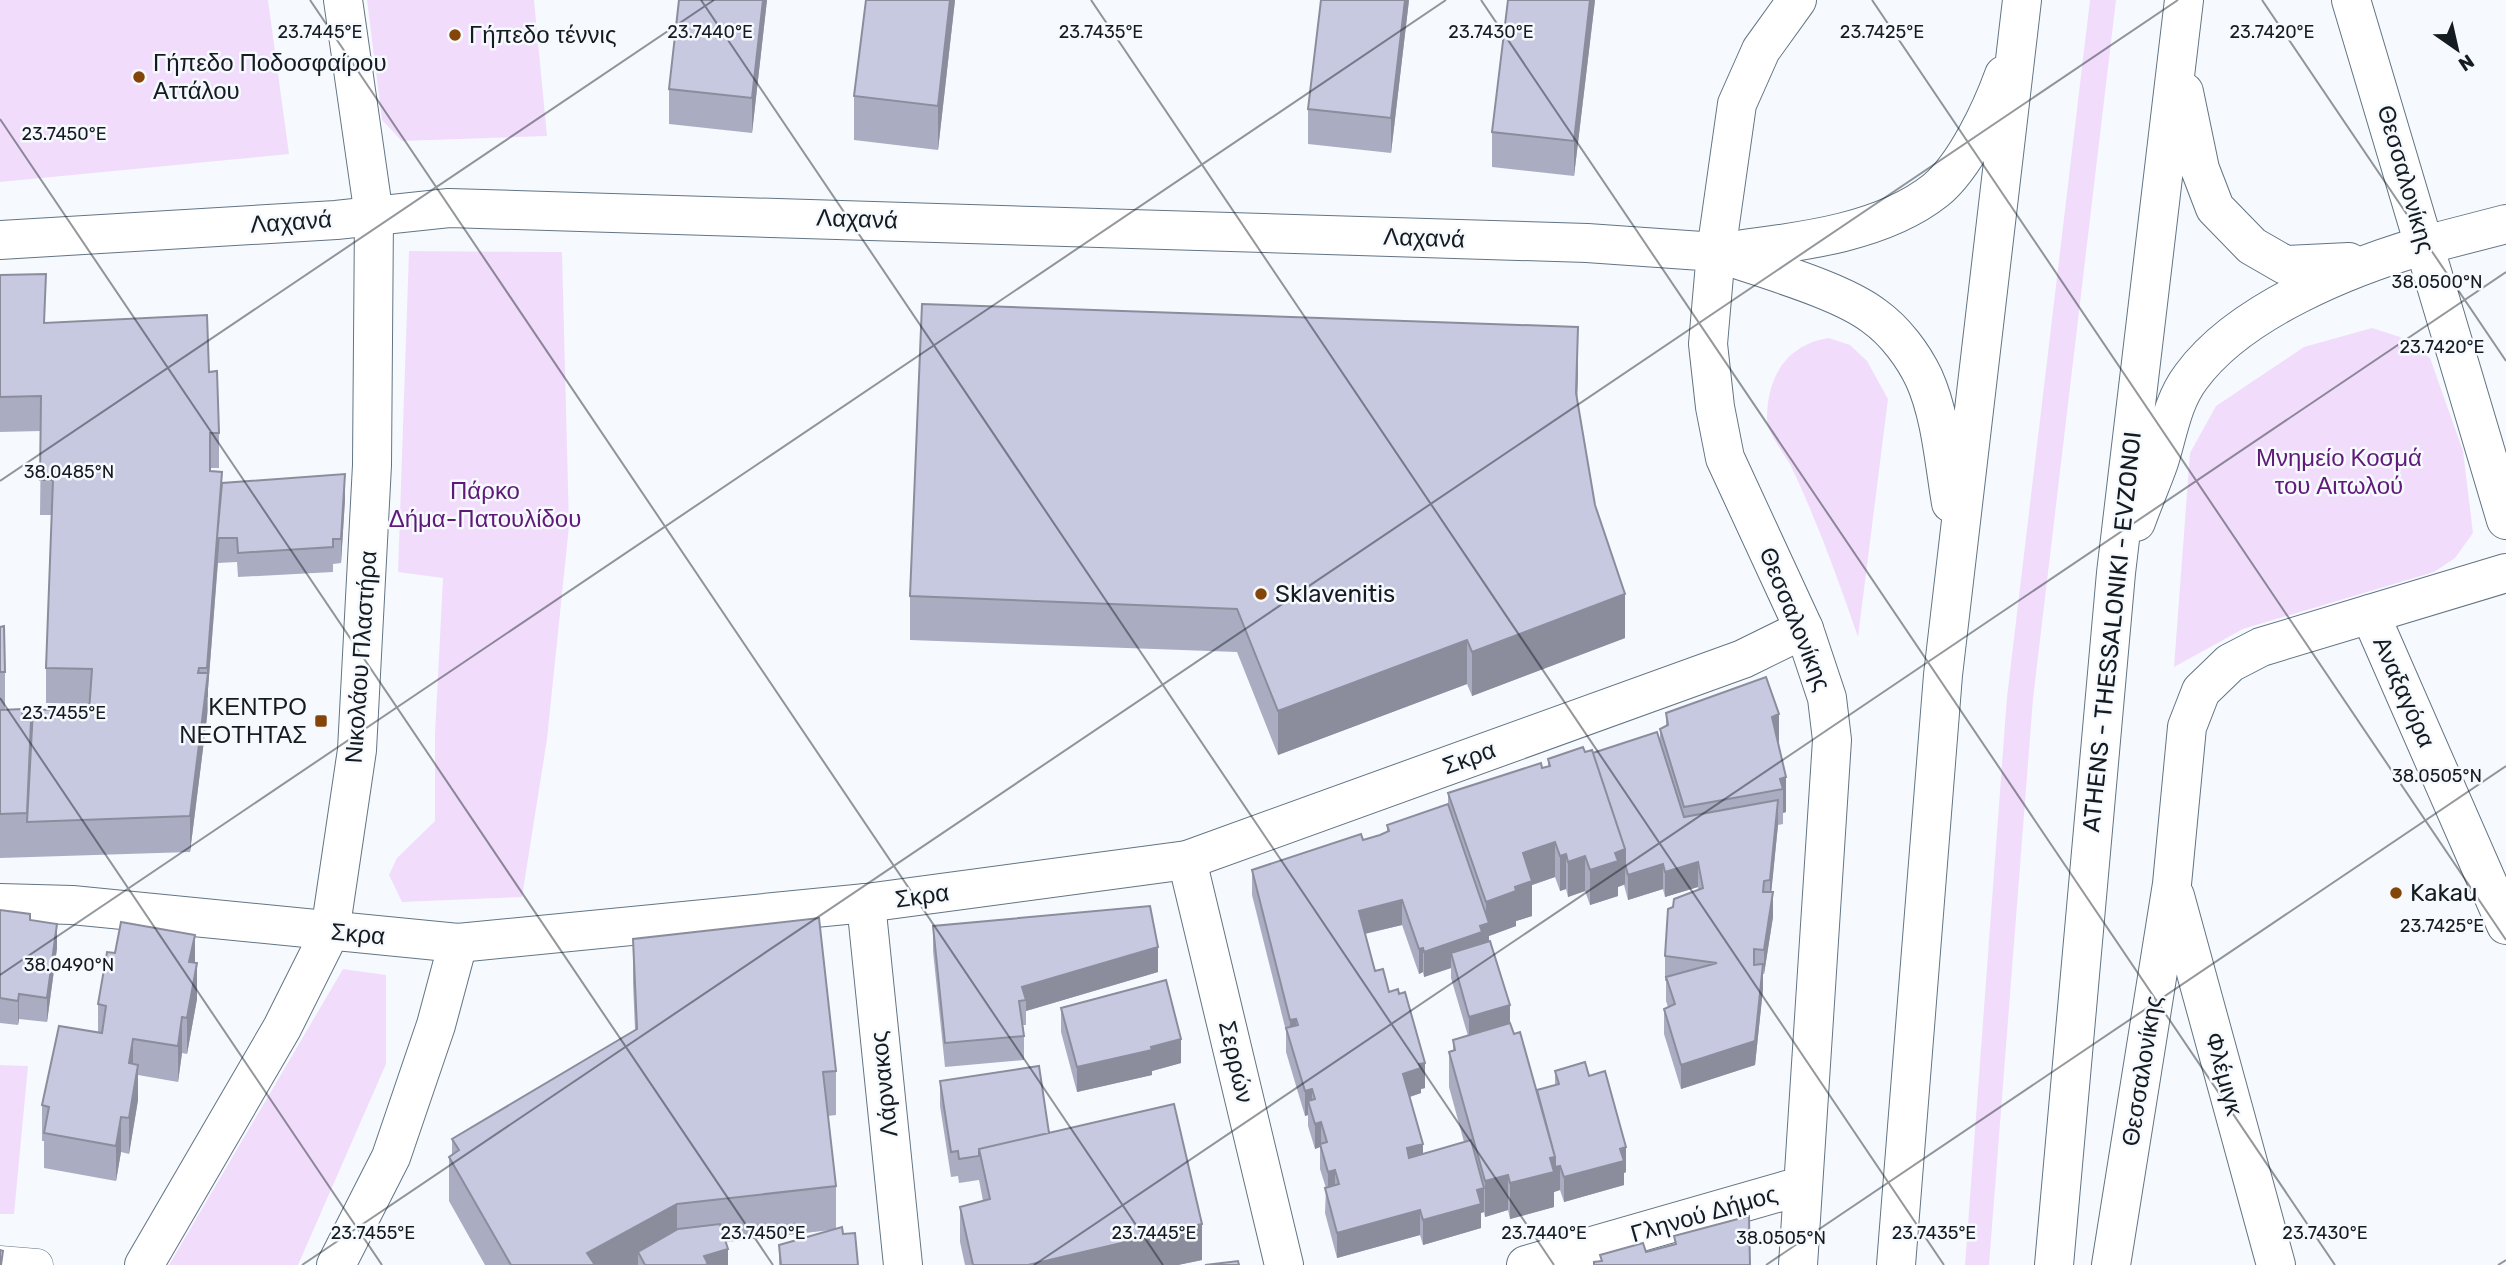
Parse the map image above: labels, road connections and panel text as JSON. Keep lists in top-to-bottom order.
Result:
{
  "streets": {
    "main road": [
      "Θεσσαλονίκης",
      "Λαχανά",
      "ATHENS - THESSALONIKI - EVZONOI",
      "Νικολάου Πλαστήρα",
      "Αναξαγόρα",
      "Σκρα",
      "Σερρών",
      "Φλέμιγκ",
      "Λάρνακος",
      "Γληνού Δήμος"
    ]
  },
  "crossings": [
    ["Θεσσαλονίκης", "Λαχανά"],
    ["Θεσσαλονίκης", "Αναξαγόρα"],
    ["Θεσσαλονίκης", "Σκρα"],
    ["Θεσσαλονίκης", "Φλέμιγκ"],
    ["Θεσσαλονίκης", "Γληνού Δήμος"],
    ["Λαχανά", "Νικολάου Πλαστήρα"],
    ["Νικολάου Πλαστήρα", "Σκρα"],
    ["Σκρα", "Σερρών"],
    ["Σκρα", "Λάρνακος"]
  ],
  "parks": ["Μνημείο Κοσμά του Αιτωλού", "Πάρκο Δήμα-Πατουλίδου"],
  "places": {
    "other": [
      "Γήπεδο τέννις",
      "Γήπεδο Ποδοσφαίρου Αττάλου",
      "Sklavenitis",
      "Kakau"
    ],
    "transit": ["ΚΕΝΤΡΟ ΝΕΟΤΗΤΑΣ"]
  },
  "north": "bottom right",
  "coordinates": [
    "23.7445°E",
    "23.7440°E",
    "23.7435°E",
    "23.7430°E",
    "23.7425°E",
    "23.7420°E",
    "23.7450°E",
    "38.0500°N",
    "38.0485°N",
    "23.7455°E",
    "38.0505°N",
    "38.0490°N"
  ]
}
